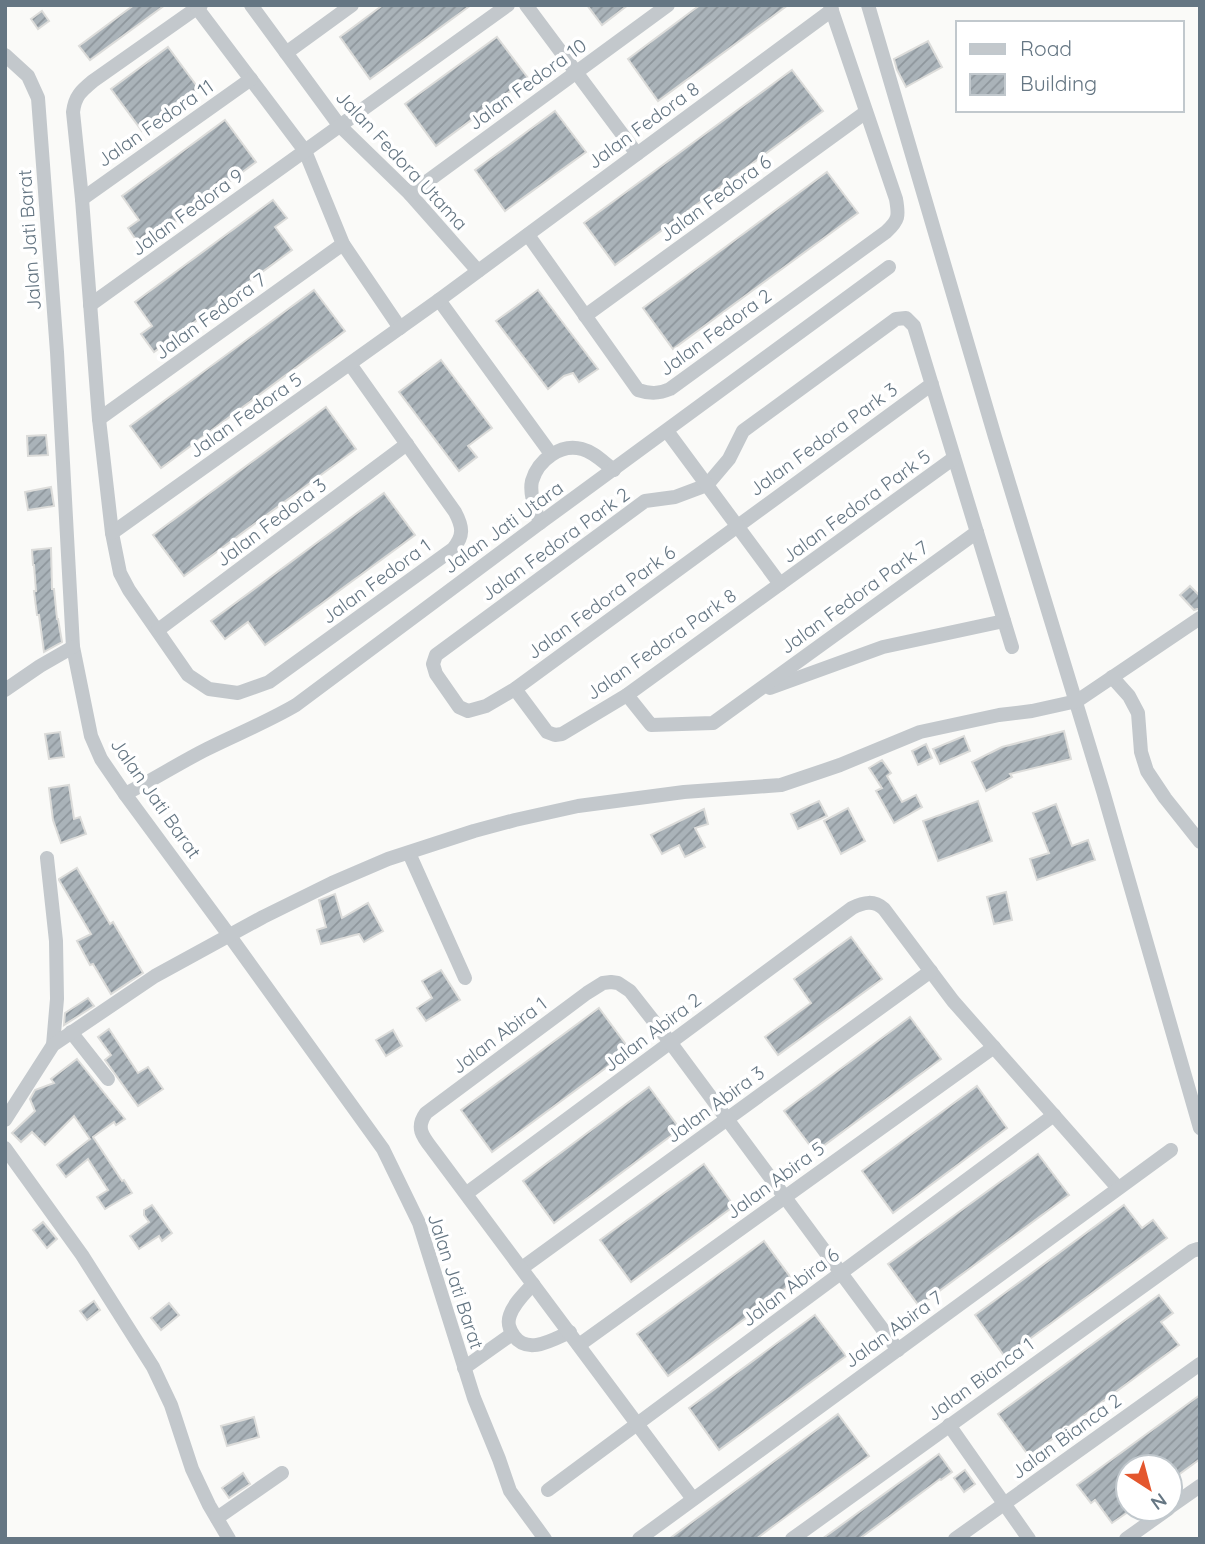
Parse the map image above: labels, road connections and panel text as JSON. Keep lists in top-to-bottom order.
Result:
{
  "streets": {
    "street": [
      "Jalan Fedora 10",
      "Jalan Fedora 11",
      "Jalan Fedora 8",
      "Jalan Fedora Utama",
      "Jalan Fedora 6",
      "Jalan Fedora 9",
      "Jalan Jati Barat",
      "Jalan Fedora 7",
      "Jalan Fedora 2",
      "Jalan Fedora 5",
      "Jalan Fedora Park 3",
      "Jalan Fedora Park 5",
      "Jalan Fedora 3",
      "Jalan Jati Utara",
      "Jalan Fedora Park 2",
      "Jalan Fedora 1",
      "Jalan Fedora Park 7",
      "Jalan Fedora Park 6",
      "Jalan Fedora Park 8",
      "Jalan Abira 2",
      "Jalan Abira 1",
      "Jalan Abira 3",
      "Jalan Abira 5",
      "Jalan Abira 6",
      "Jalan Abira 7",
      "Jalan Bianca 1",
      "Jalan Bianca 2"
    ]
  },
  "crossings": [
    ["Jalan Fedora 10", "Jalan Fedora Utama"],
    ["Jalan Fedora 8", "Jalan Fedora Utama"],
    ["Jalan Fedora 8", "Jalan Fedora 2"],
    ["Jalan Fedora 8", "Jalan Fedora 5"],
    ["Jalan Fedora Utama", "Jalan Fedora 9"],
    ["Jalan Fedora 6", "Jalan Fedora 2"],
    ["Jalan Jati Barat", "Jalan Jati Utara"],
    ["Jalan Fedora 5", "Jalan Fedora 1"],
    ["Jalan Fedora Park 3", "Jalan Fedora Park 6"],
    ["Jalan Fedora Park 5", "Jalan Fedora Park 8"],
    ["Jalan Fedora 3", "Jalan Fedora 1"],
    ["Jalan Fedora Park 2", "Jalan Fedora Park 6"],
    ["Jalan Fedora Park 7", "Jalan Fedora Park 8"],
    ["Jalan Fedora Park 6", "Jalan Fedora Park 8"],
    ["Jalan Abira 2", "Jalan Abira 1"],
    ["Jalan Abira 2", "Jalan Abira 3"]
  ],
  "legend": ["Road", "Building"],
  "north": "bottom right"
}
